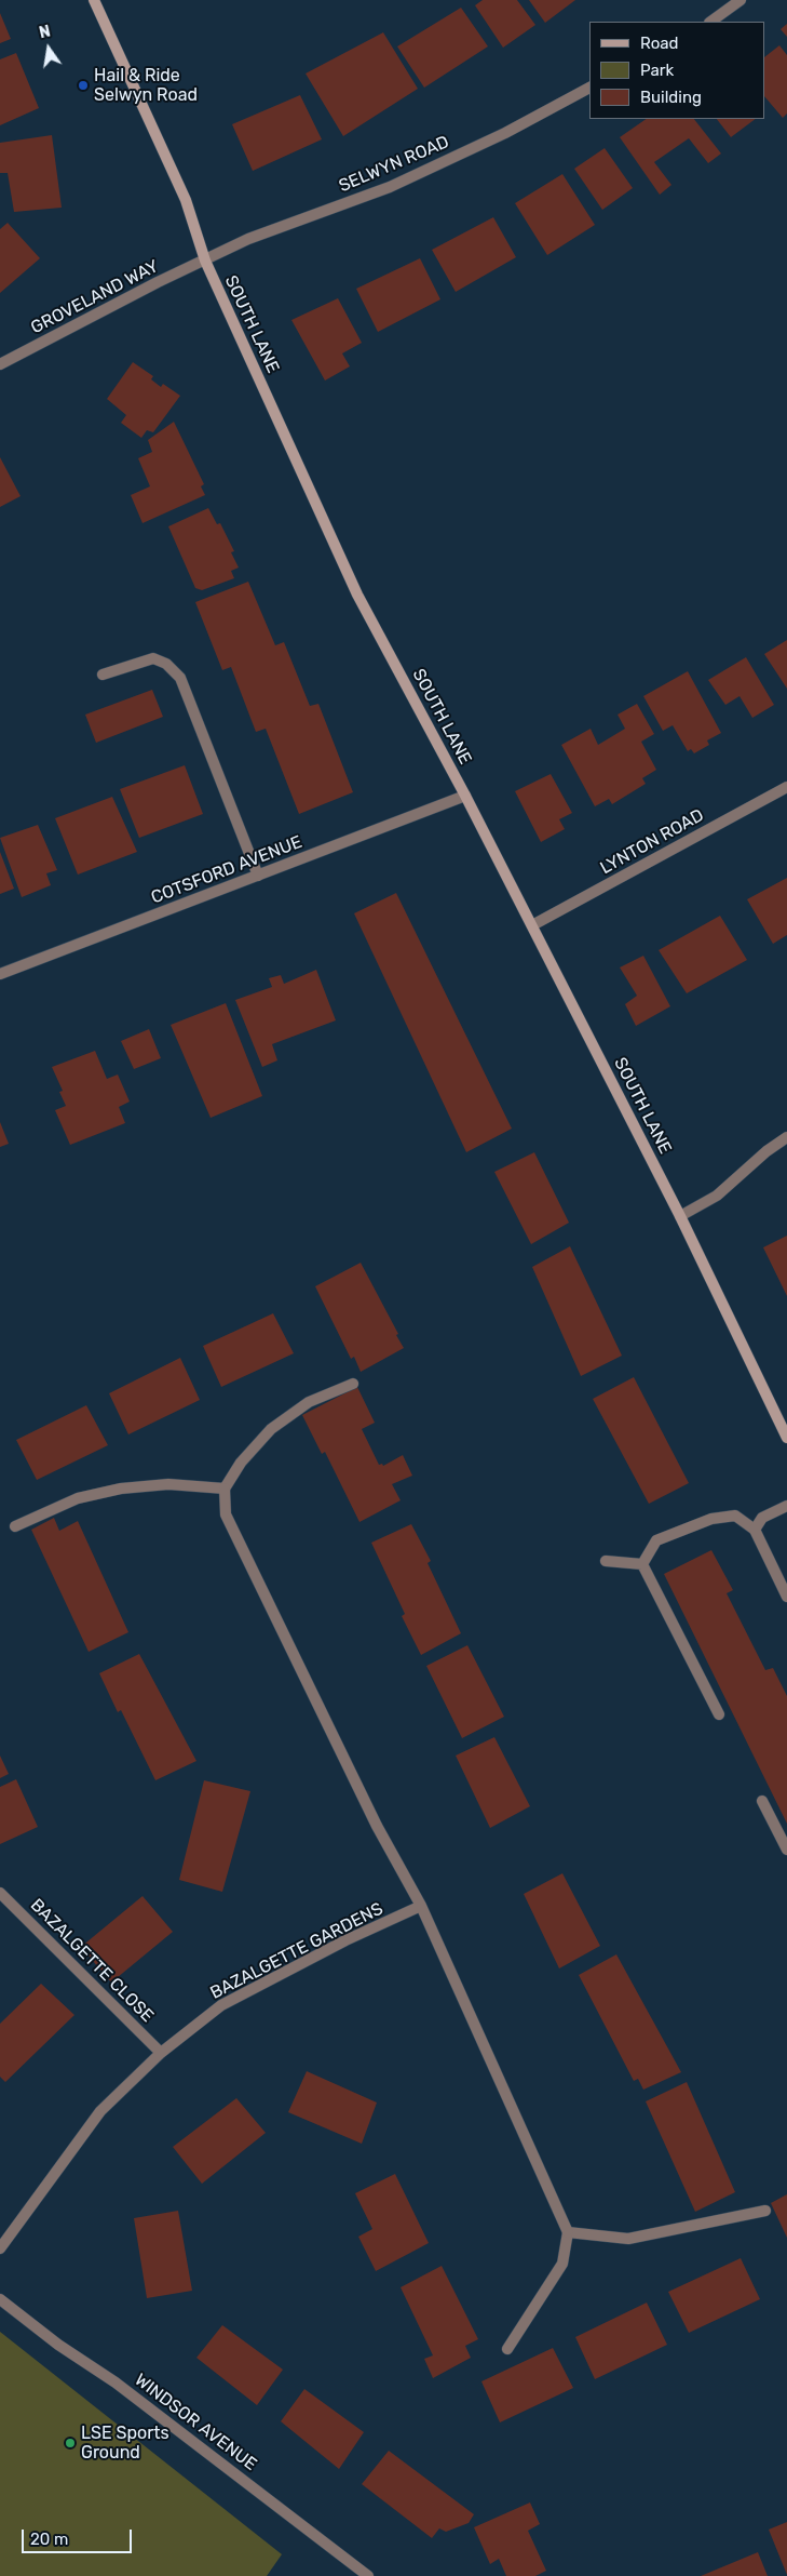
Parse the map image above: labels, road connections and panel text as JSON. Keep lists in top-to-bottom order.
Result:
{
  "streets": {
    "street": [
      "SELWYN ROAD",
      "GROVELAND WAY",
      "SOUTH LANE",
      "LYNTON ROAD",
      "COTSFORD AVENUE",
      "BAZALGETTE GARDENS",
      "BAZALGETTE CLOSE",
      "WINDSOR AVENUE"
    ]
  },
  "crossings": [
    ["SELWYN ROAD", "GROVELAND WAY"],
    ["SELWYN ROAD", "SOUTH LANE"],
    ["GROVELAND WAY", "SOUTH LANE"],
    ["SOUTH LANE", "LYNTON ROAD"],
    ["SOUTH LANE", "COTSFORD AVENUE"],
    ["BAZALGETTE GARDENS", "BAZALGETTE CLOSE"]
  ],
  "places": ["Hail & Ride Selwyn Road", "LSE Sports Ground"],
  "legend": ["Road", "Park", "Building"],
  "scale_bar": "20 m",
  "north": "top"
}
